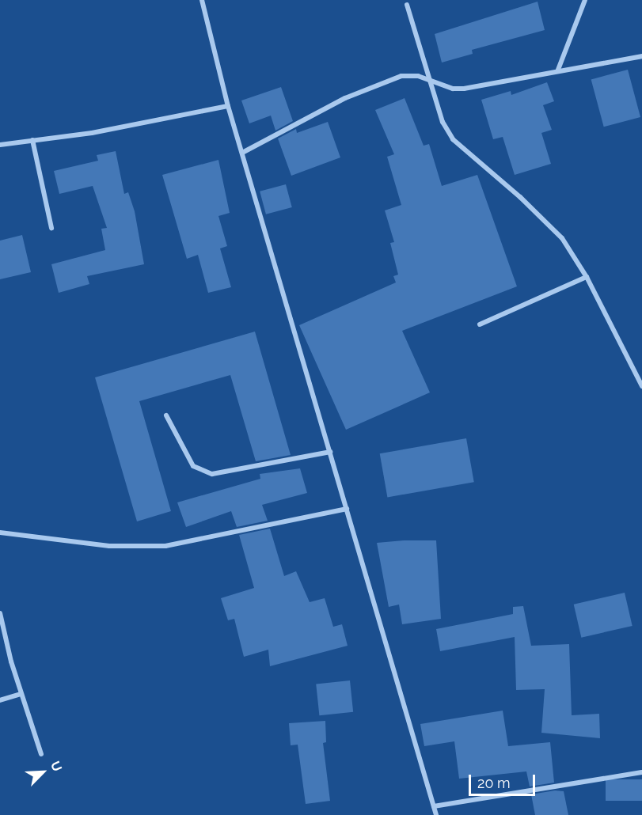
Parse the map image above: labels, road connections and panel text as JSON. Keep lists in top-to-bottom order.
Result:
{
  "scale_bar": "20 m",
  "north": "top right"
}
